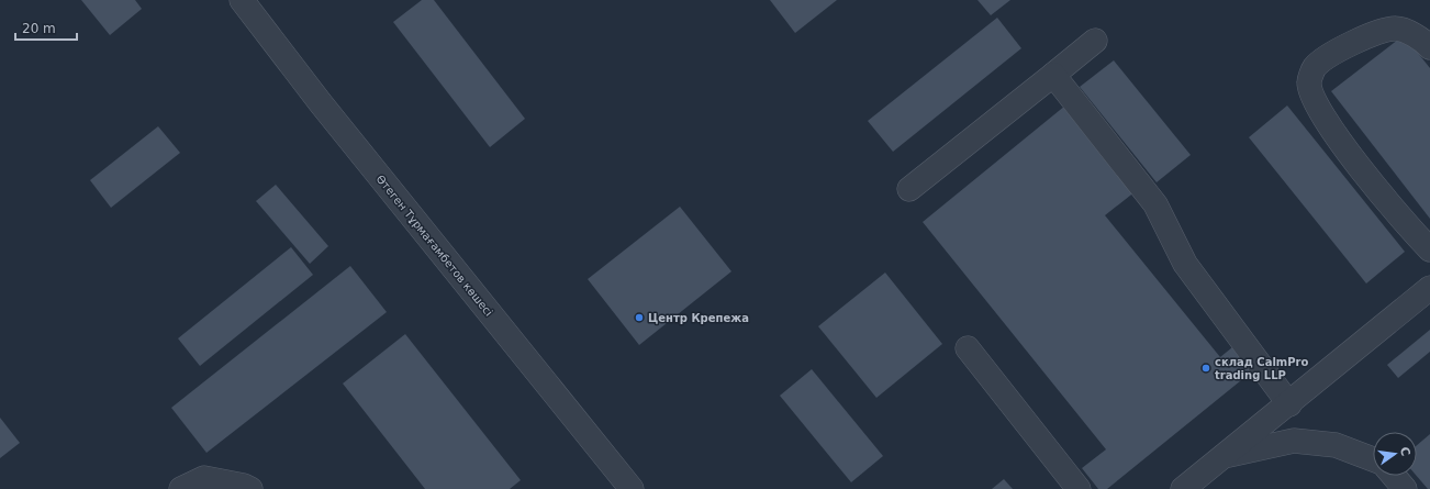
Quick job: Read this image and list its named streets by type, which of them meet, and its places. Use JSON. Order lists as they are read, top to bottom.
{
  "streets": {
    "street": ["Өтеген Тұрмағамбетов көшесі"]
  },
  "places": ["Центр Крепежа", "склад CalmPro trading LLP"],
  "scale_bar": "20 m",
  "north": "right"
}
